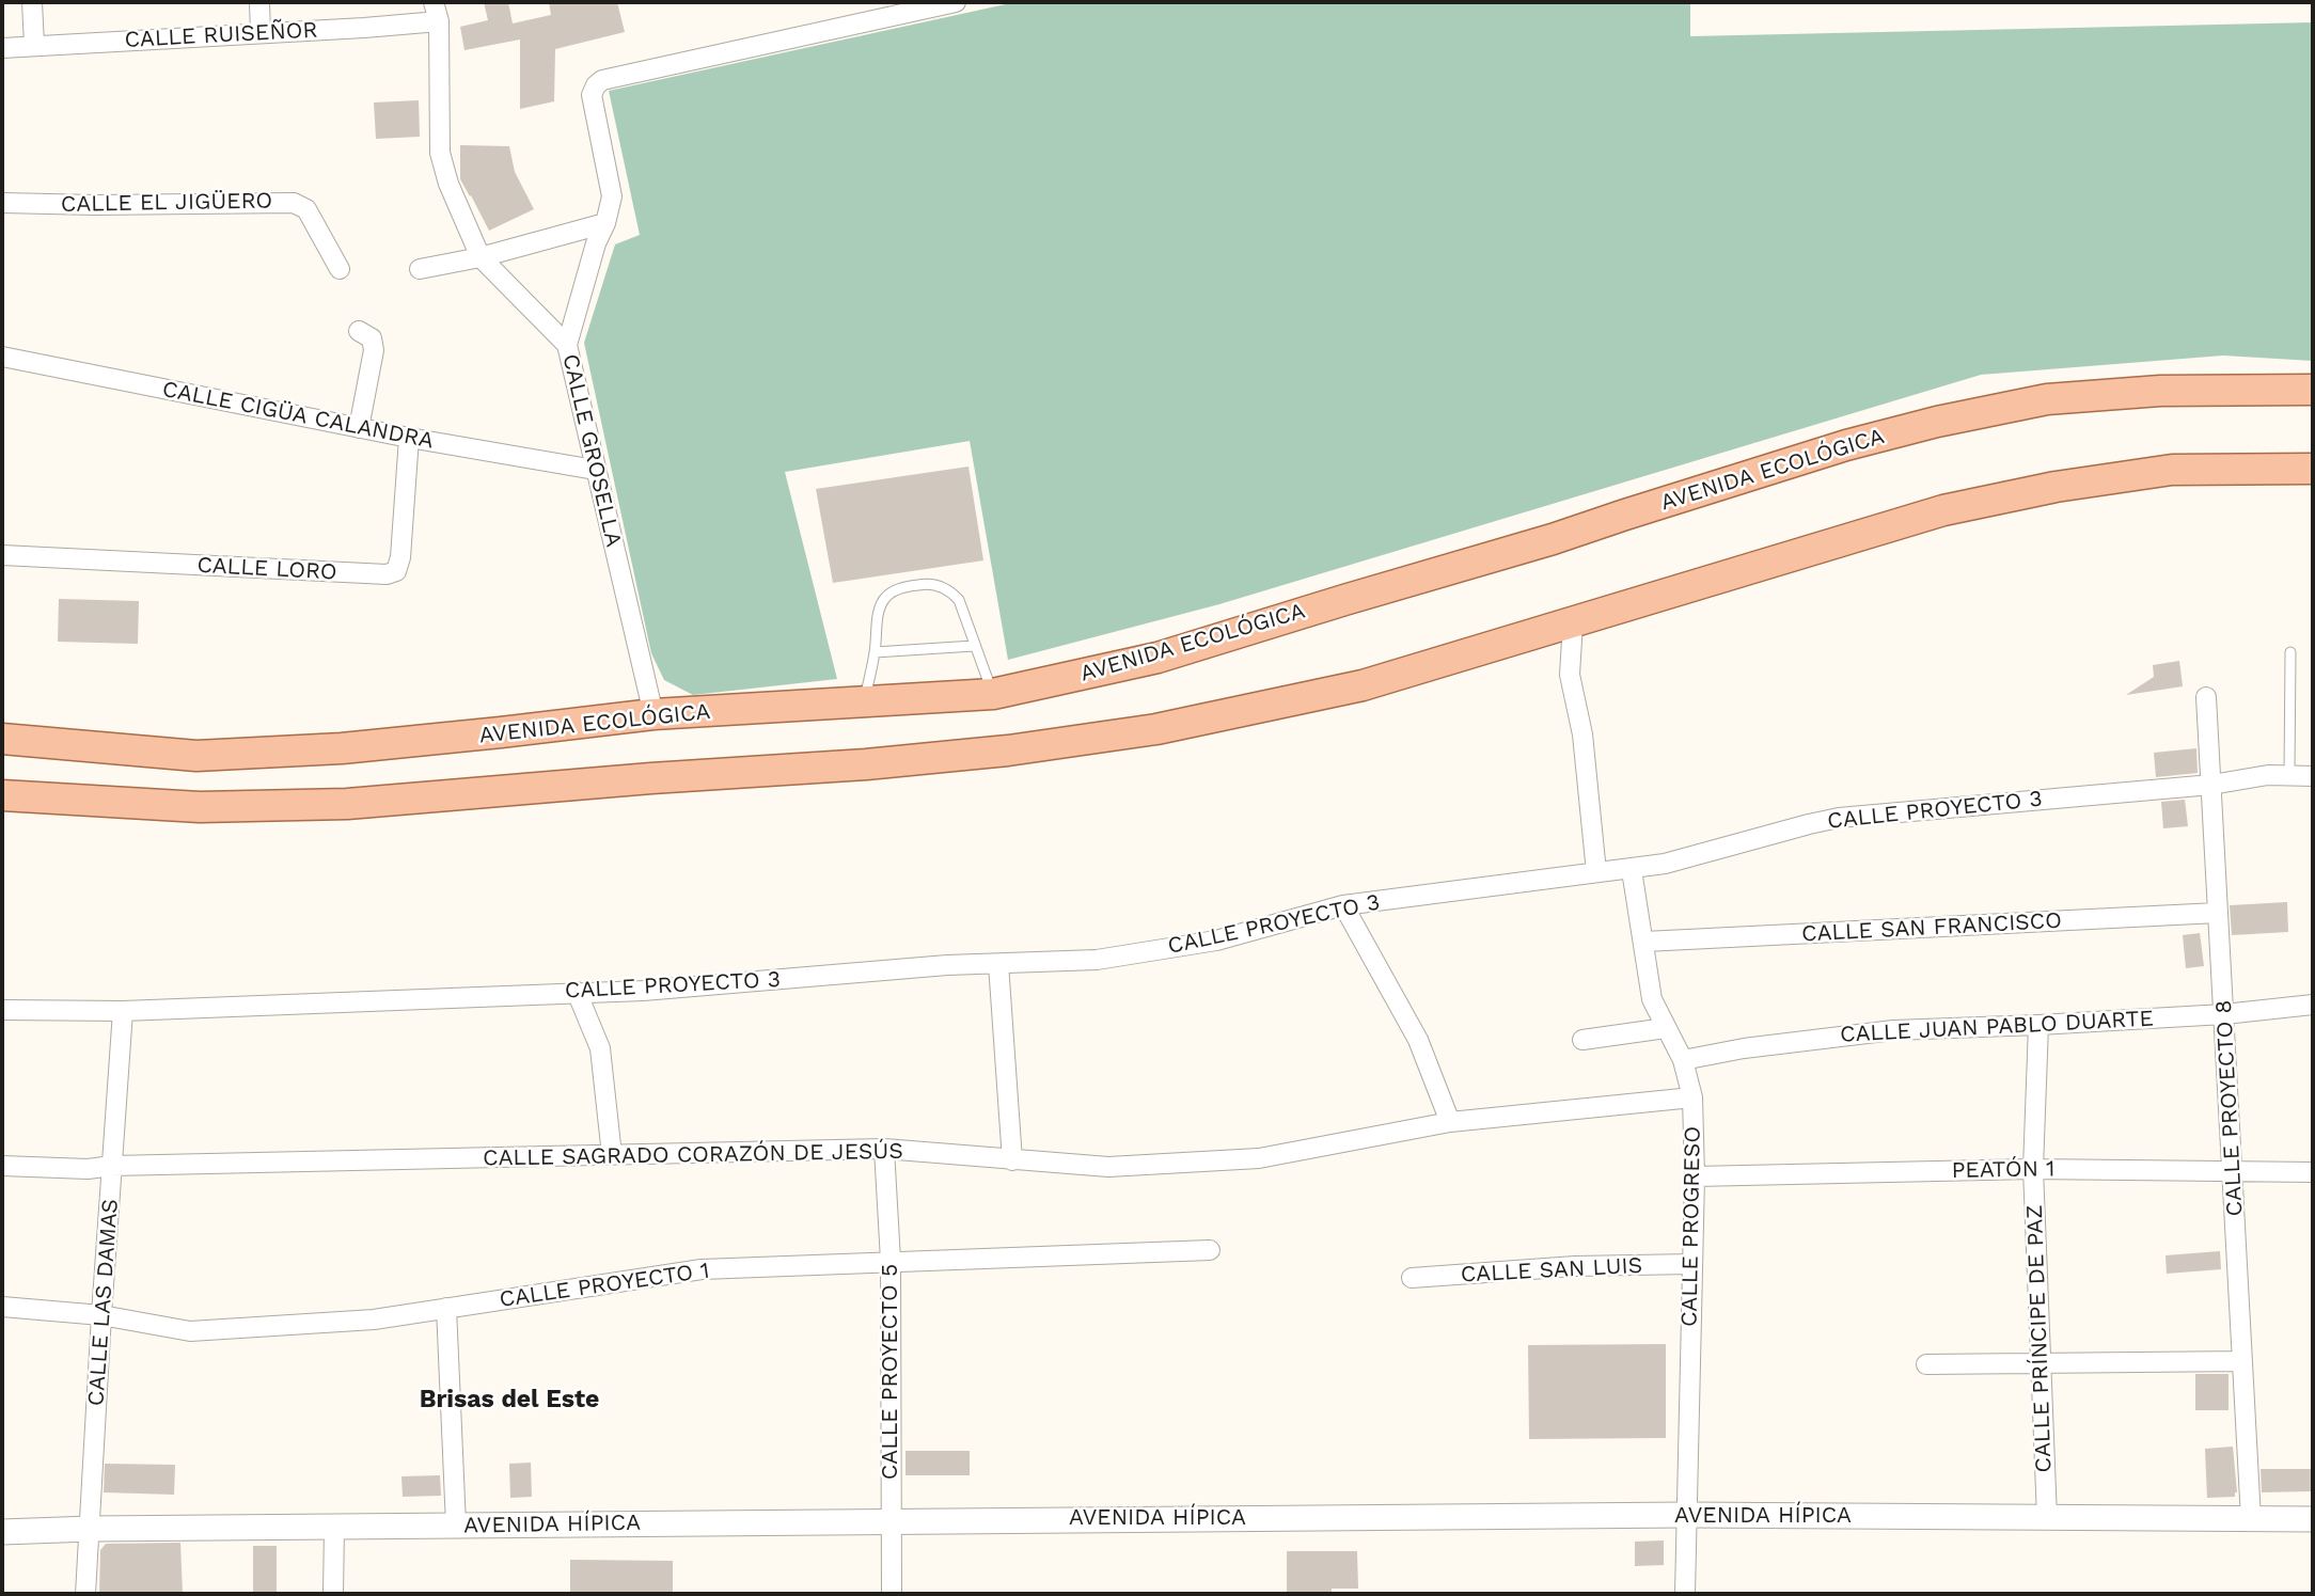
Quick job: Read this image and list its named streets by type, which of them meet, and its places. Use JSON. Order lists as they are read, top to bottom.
{
  "streets": {
    "main road": ["AVENIDA ECOLÓGICA"],
    "street": [
      "CALLE RUISEÑOR",
      "CALLE EL JIGÜERO",
      "CALLE CIGÜA CALANDRA",
      "CALLE GROSELLA",
      "CALLE LORO",
      "CALLE PROYECTO 3",
      "CALLE SAN FRANCISCO",
      "CALLE JUAN PABLO DUARTE",
      "CALLE PROYECTO 8",
      "CALLE SAGRADO CORAZÓN DE JESÚS",
      "PEATÓN 1",
      "CALLE PROGRESO",
      "CALLE SAN LUIS",
      "CALLE PROYECTO 1",
      "CALLE LAS DAMAS",
      "CALLE PRÍNCIPE DE PAZ",
      "CALLE PROYECTO 5",
      "AVENIDA HÍPICA"
    ]
  },
  "crossings": [
    ["CALLE RUISEÑOR", "CALLE GROSELLA"],
    ["CALLE CIGÜA CALANDRA", "CALLE GROSELLA"],
    ["CALLE CIGÜA CALANDRA", "CALLE LORO"],
    ["CALLE GROSELLA", "AVENIDA ECOLÓGICA"],
    ["CALLE PROYECTO 3", "CALLE PROYECTO 8"],
    ["CALLE PROYECTO 3", "CALLE PROGRESO"],
    ["CALLE PROYECTO 3", "CALLE LAS DAMAS"],
    ["CALLE SAN FRANCISCO", "CALLE PROYECTO 8"],
    ["CALLE SAN FRANCISCO", "CALLE PROGRESO"],
    ["CALLE JUAN PABLO DUARTE", "CALLE PROYECTO 8"],
    ["CALLE JUAN PABLO DUARTE", "CALLE PROGRESO"],
    ["CALLE JUAN PABLO DUARTE", "CALLE PRÍNCIPE DE PAZ"],
    ["CALLE PROYECTO 8", "PEATÓN 1"],
    ["CALLE PROYECTO 8", "AVENIDA HÍPICA"],
    ["CALLE SAGRADO CORAZÓN DE JESÚS", "CALLE PROGRESO"],
    ["CALLE SAGRADO CORAZÓN DE JESÚS", "CALLE LAS DAMAS"],
    ["CALLE SAGRADO CORAZÓN DE JESÚS", "CALLE PROYECTO 5"],
    ["PEATÓN 1", "CALLE PROGRESO"],
    ["PEATÓN 1", "CALLE PRÍNCIPE DE PAZ"],
    ["CALLE PROGRESO", "CALLE SAN LUIS"],
    ["CALLE PROGRESO", "AVENIDA HÍPICA"],
    ["CALLE PROYECTO 1", "CALLE LAS DAMAS"],
    ["CALLE PROYECTO 1", "CALLE PROYECTO 5"],
    ["CALLE LAS DAMAS", "AVENIDA HÍPICA"],
    ["CALLE PRÍNCIPE DE PAZ", "AVENIDA HÍPICA"],
    ["CALLE PROYECTO 5", "AVENIDA HÍPICA"]
  ],
  "districts": ["Brisas del Este"]
}
